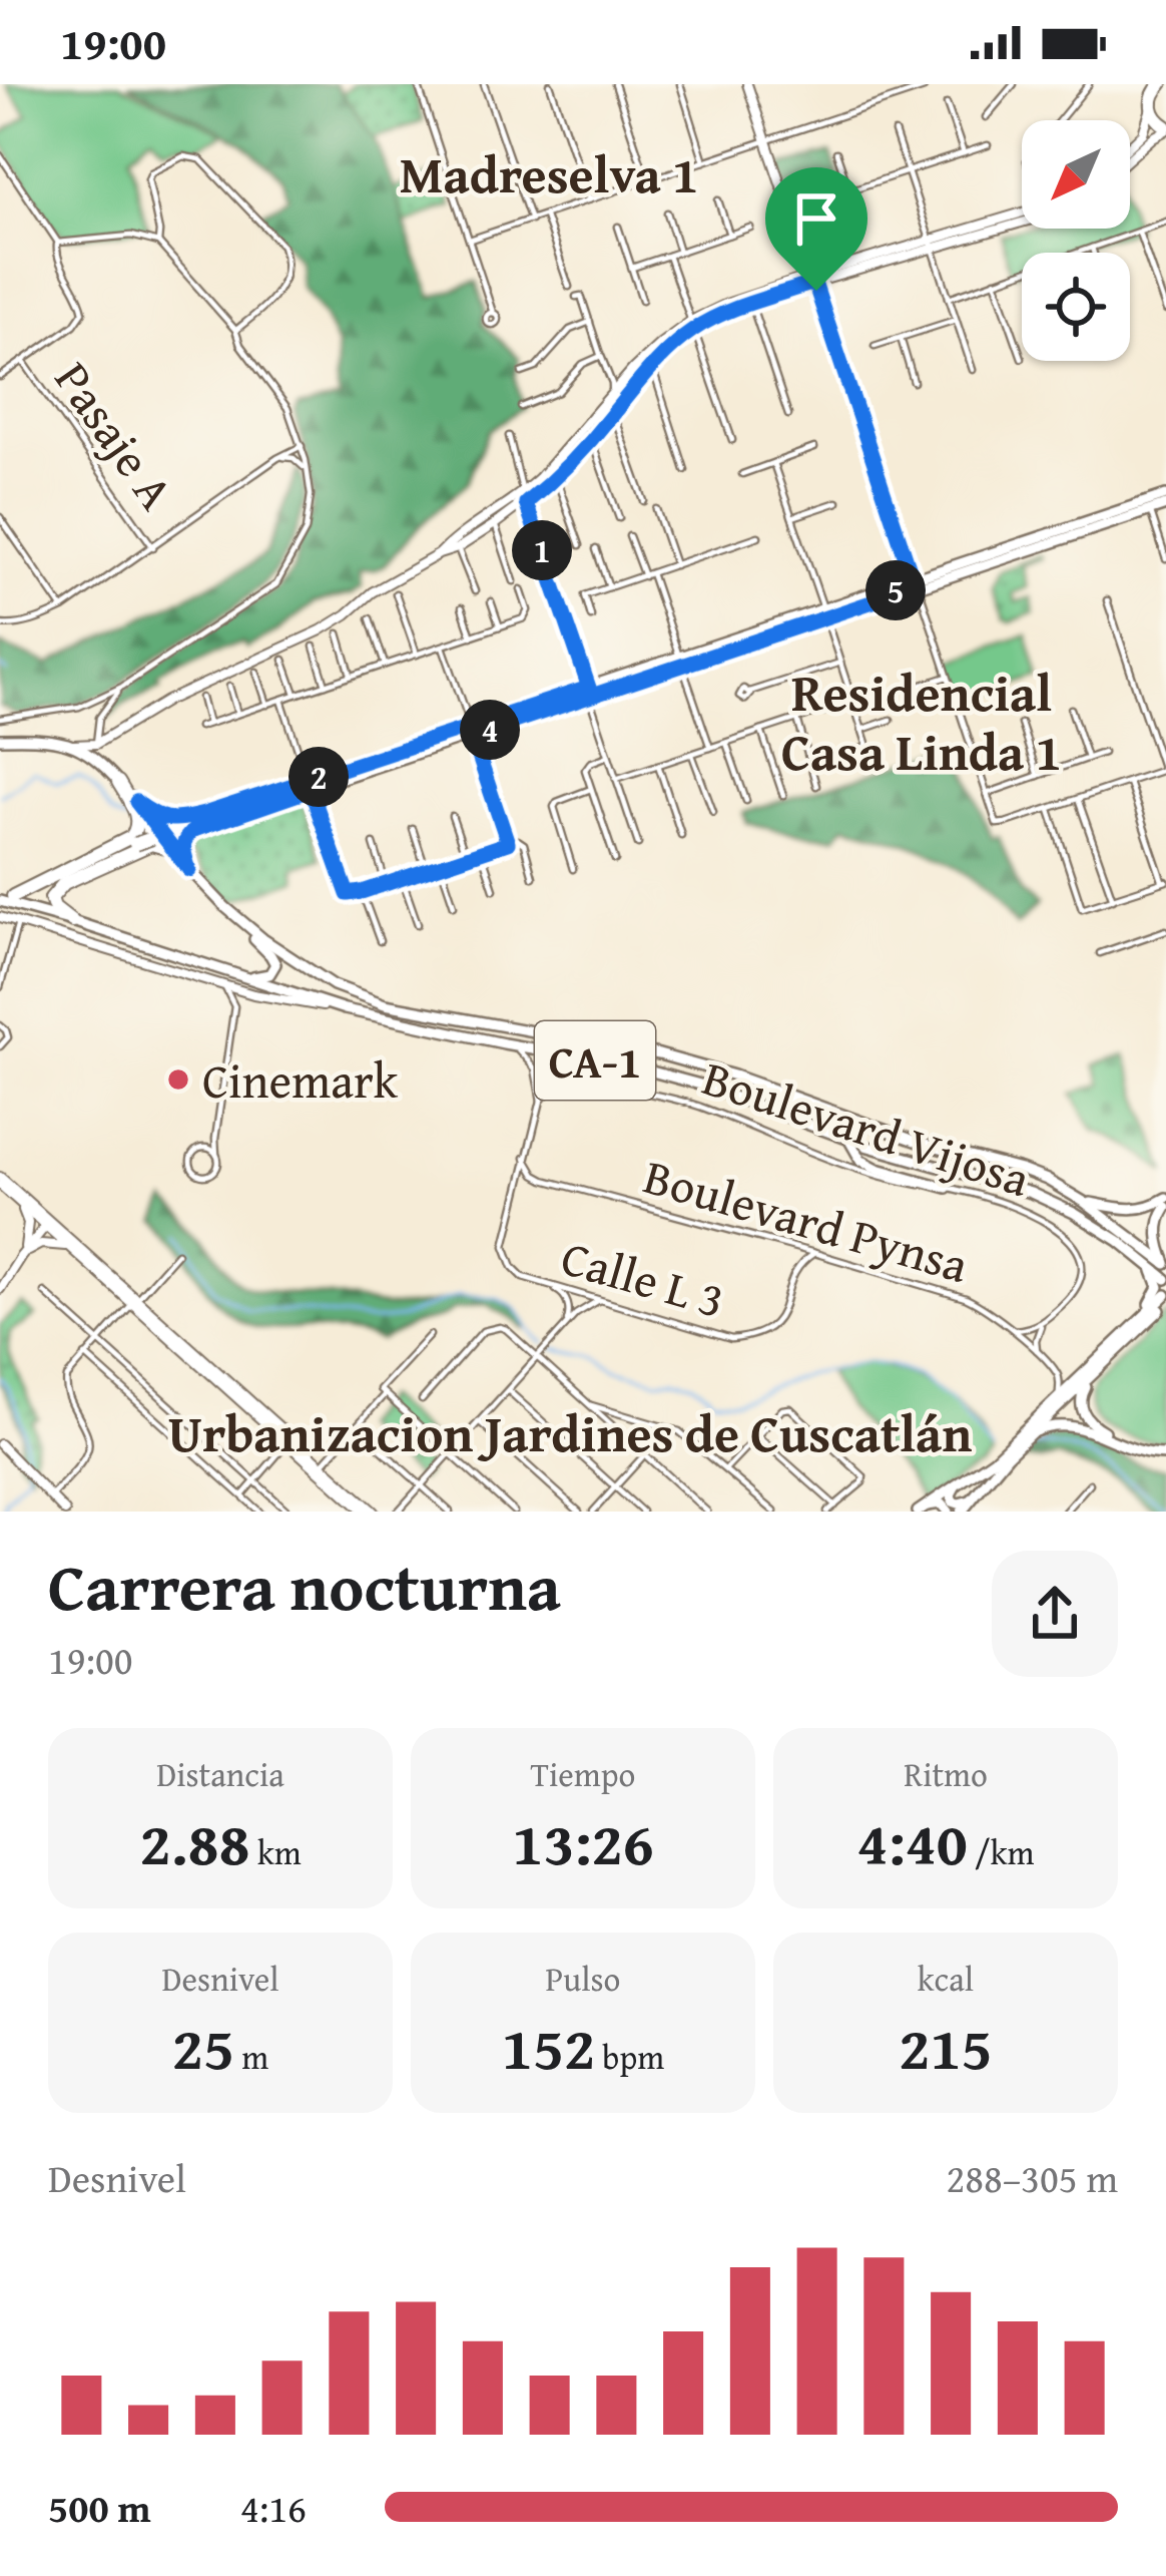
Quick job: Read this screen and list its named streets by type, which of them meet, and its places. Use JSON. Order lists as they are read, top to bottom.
{
  "streets": {
    "main road": ["CA-1"],
    "street": [
      "Pasaje A",
      "Boulevard Vijosa",
      "Boulevard Pynsa",
      "Calle L 3"
    ]
  },
  "crossings": [
    ["Boulevard Vijosa", "Calle L 3"],
    ["Boulevard Pynsa", "Calle L 3"]
  ],
  "districts": ["Madreselva 1", "Residencial Casa Linda 1", "Urbanizacion Jardines de Cuscatlán"],
  "places": ["Cinemark"],
  "north": "bottom left",
  "page": {
    "status": "19:00",
    "pins": [
      "1",
      "5",
      "4",
      "2"
    ],
    "heading": ["Carrera nocturna", "19:00"],
    "stats": [
      ["Distancia", "2.88 km"],
      ["Tiempo", "13:26"],
      ["Ritmo", "4:40 /km"],
      ["Desnivel", "25 m"],
      ["Pulso", "152 bpm"],
      ["kcal", "215"]
    ],
    "chart": ["Desnivel", "288–305 m"],
    "list": [
      {
        "name": "500 m",
        "note": "4:16"
      }
    ]
  }
}
